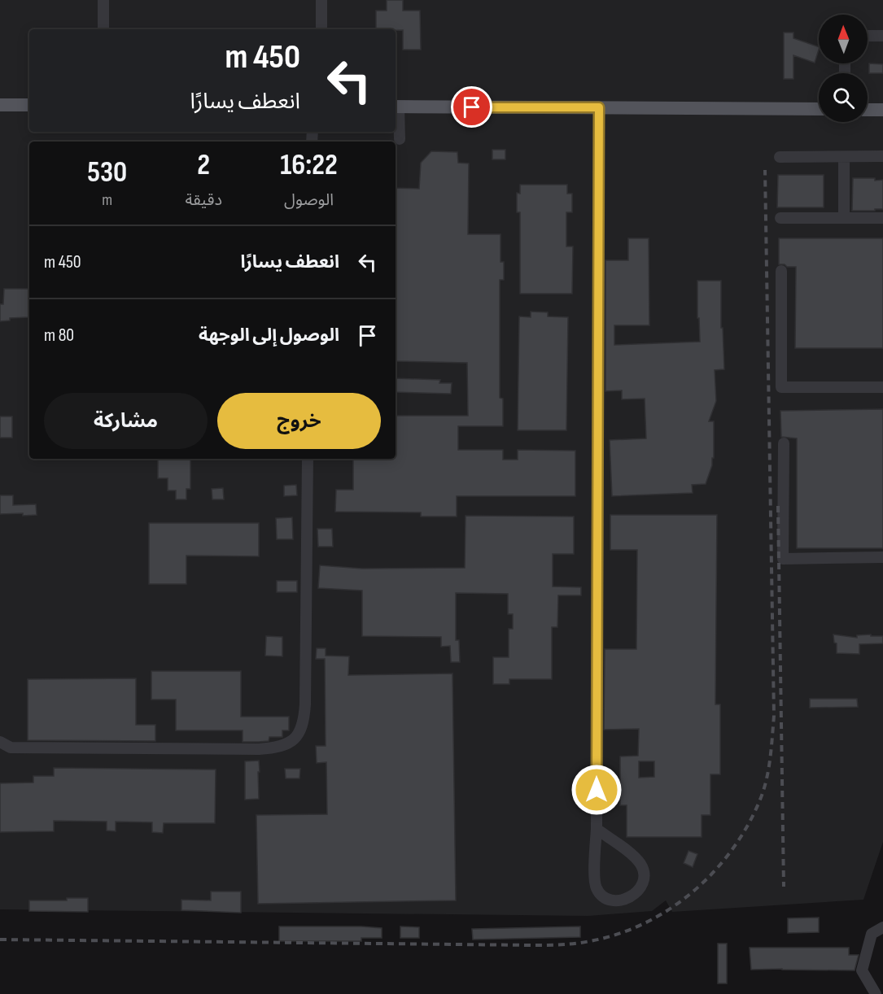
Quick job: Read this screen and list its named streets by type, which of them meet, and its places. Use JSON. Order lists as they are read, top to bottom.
{
  "north": "top",
  "page": {
    "turn": ["450 m", "انعطف يسارًا"],
    "eta": [
      "16:22",
      "الوصول",
      "2",
      "دقيقة",
      "530",
      "m"
    ],
    "list": [
      {
        "name": "انعطف يسارًا",
        "value": "450 m"
      },
      {
        "name": "الوصول إلى الوجهة",
        "value": "80 m"
      }
    ],
    "buttons": ["خروج", "مشاركة"]
  }
}
